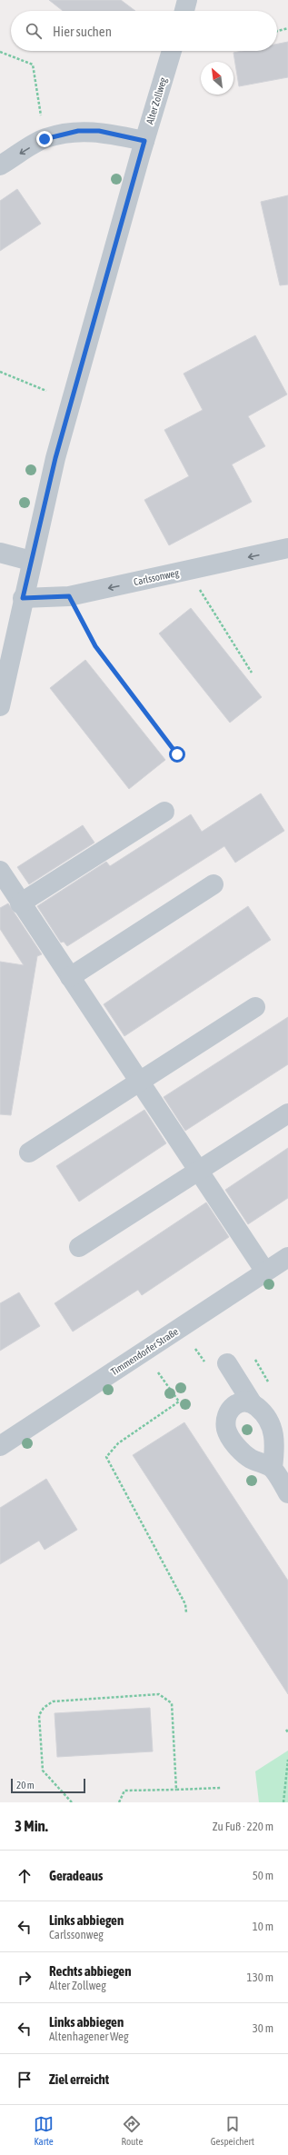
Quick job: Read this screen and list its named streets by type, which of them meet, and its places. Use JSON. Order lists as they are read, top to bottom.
{
  "streets": {
    "street": ["Alter Zollweg", "Carlssonweg", "Timmendorfer Straße"]
  },
  "crossings": [
    ["Alter Zollweg", "Carlssonweg"]
  ],
  "one_way": ["Carlssonweg"],
  "scale_bar": "20 m",
  "north": "top left",
  "page": {
    "search": "Hier suchen",
    "scale": "20 m",
    "heading": ["3 Min.", "Zu Fuß · 220 m"],
    "list": [
      ["Geradeaus", "50 m"],
      ["Links abbiegen", "Carlssonweg", "10 m"],
      ["Rechts abbiegen", "Alter Zollweg", "130 m"],
      ["Links abbiegen", "Altenhagener Weg", "30 m"],
      "Ziel erreicht"
    ],
    "nav": ["Karte", "Route", "Gespeichert"]
  }
}
